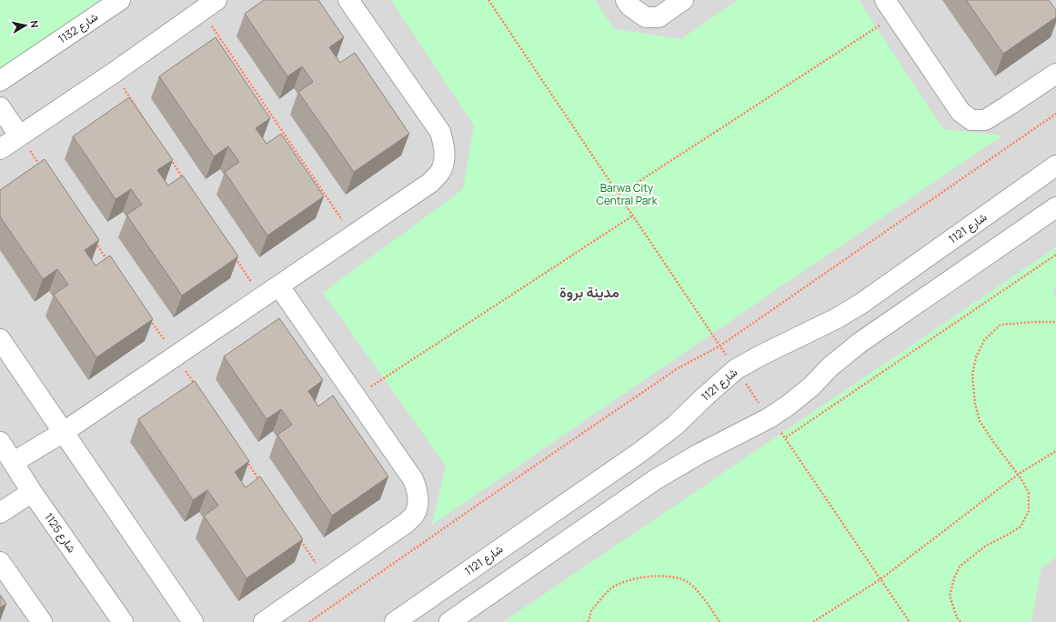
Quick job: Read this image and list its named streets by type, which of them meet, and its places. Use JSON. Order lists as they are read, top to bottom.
{
  "streets": {
    "street": ["شارع 1132", "شارع 1121", "شارع 1125"]
  },
  "districts": ["مدينة بروة"],
  "parks": ["Barwa City Central Park"],
  "north": "right"
}
